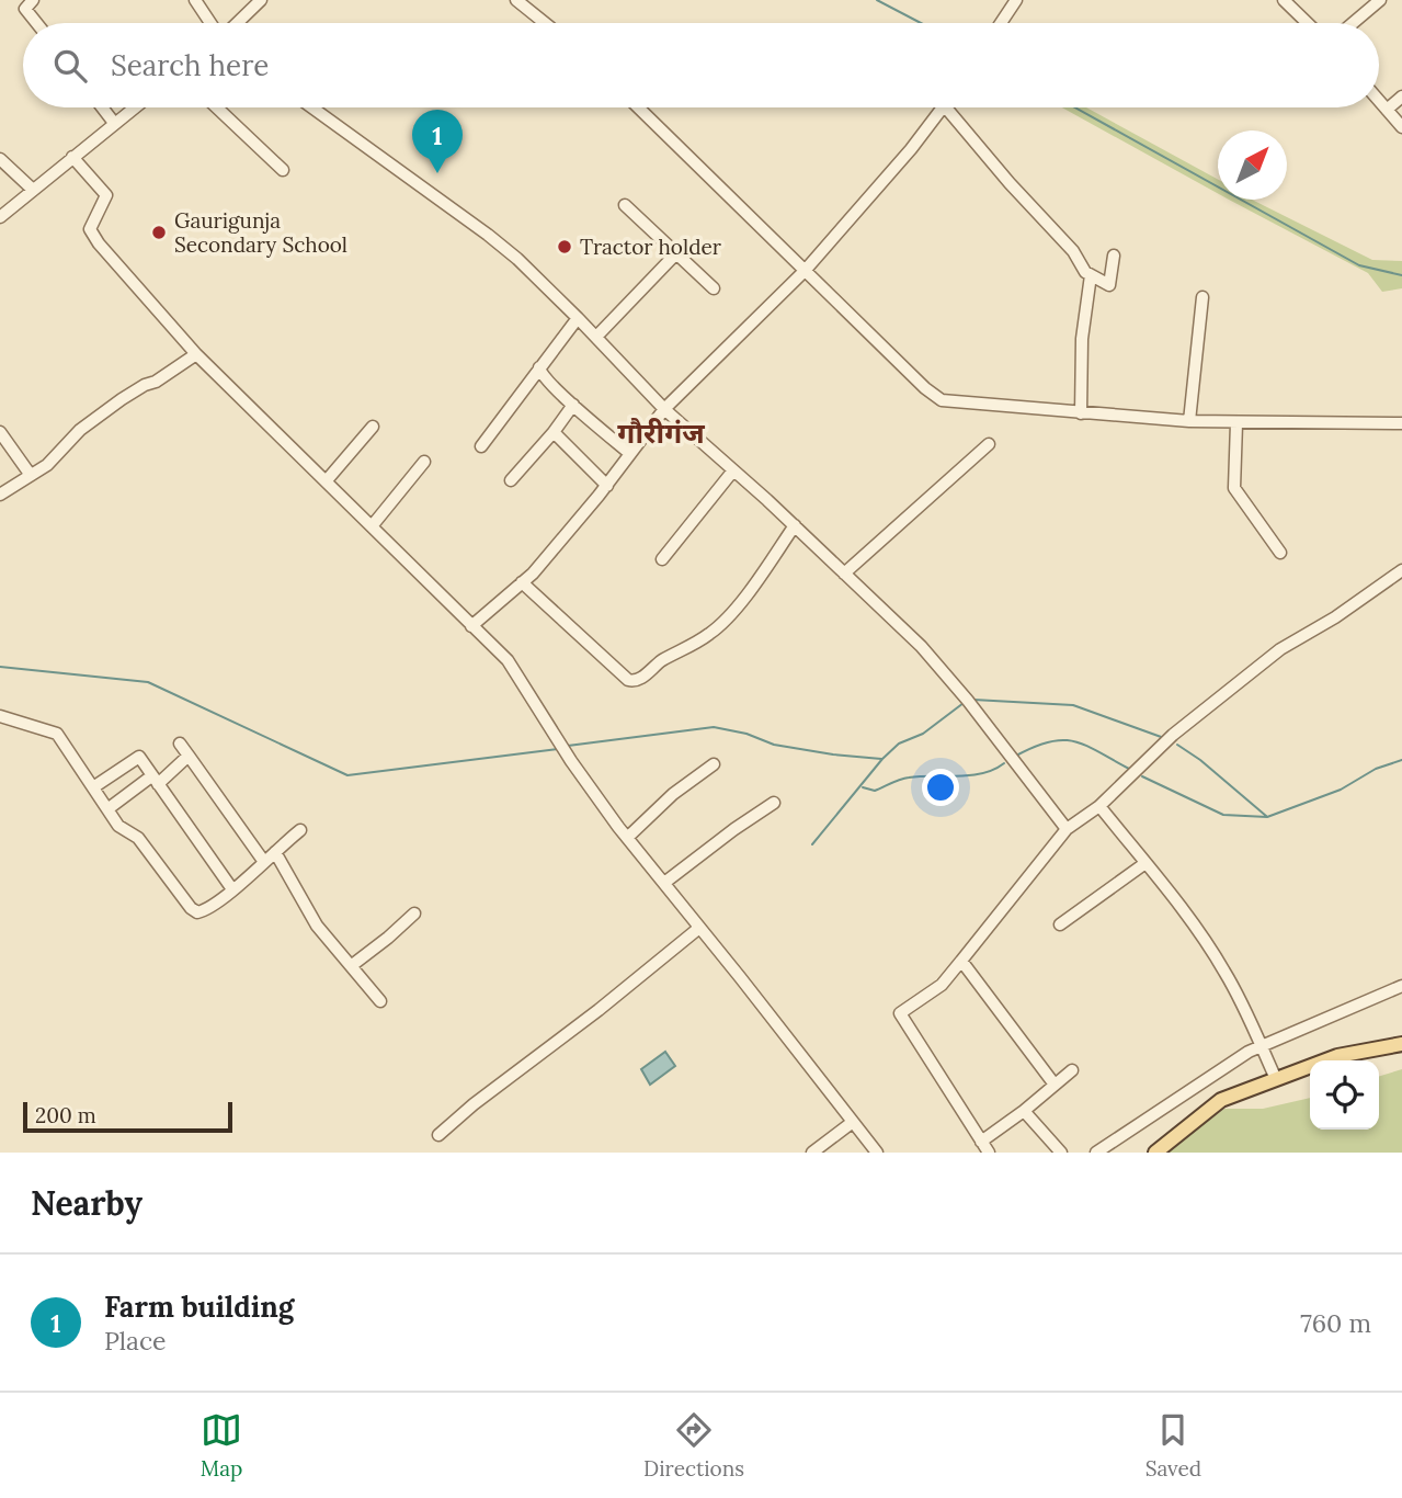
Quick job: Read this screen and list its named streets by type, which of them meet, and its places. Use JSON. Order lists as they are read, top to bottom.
{
  "districts": ["गौरीगंज"],
  "places": ["Gaurigunja Secondary School", "Tractor holder"],
  "scale_bar": "200 m",
  "north": "top right",
  "page": {
    "search": "Search here",
    "pins": "1",
    "scale": "200 m",
    "heading": "Nearby",
    "list": [
      {
        "mark": "1",
        "name": "Farm building",
        "note": "Place",
        "value": "760 m"
      }
    ],
    "nav": ["Map", "Directions", "Saved"]
  }
}
